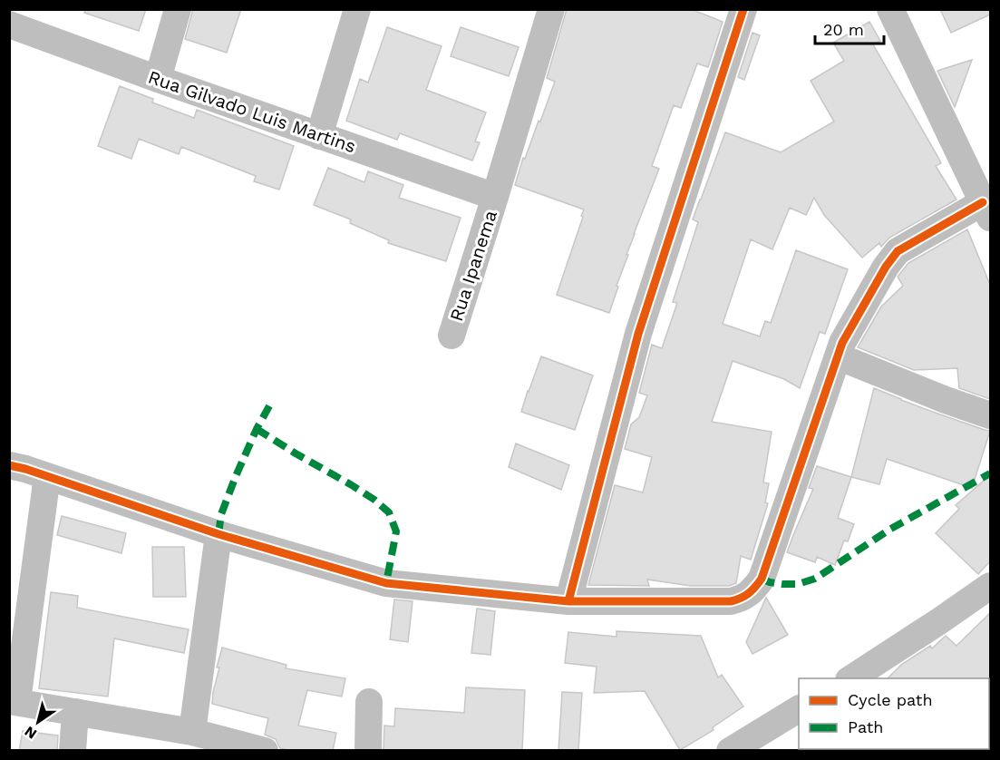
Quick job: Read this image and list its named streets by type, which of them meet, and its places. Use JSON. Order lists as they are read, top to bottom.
{
  "streets": {
    "street": ["Rua Gilvado Luis Martins", "Rua Ipanema"]
  },
  "crossings": [
    ["Rua Gilvado Luis Martins", "Rua Ipanema"]
  ],
  "legend": ["Cycle path", "Path"],
  "scale_bar": "20 m",
  "north": "bottom left"
}
